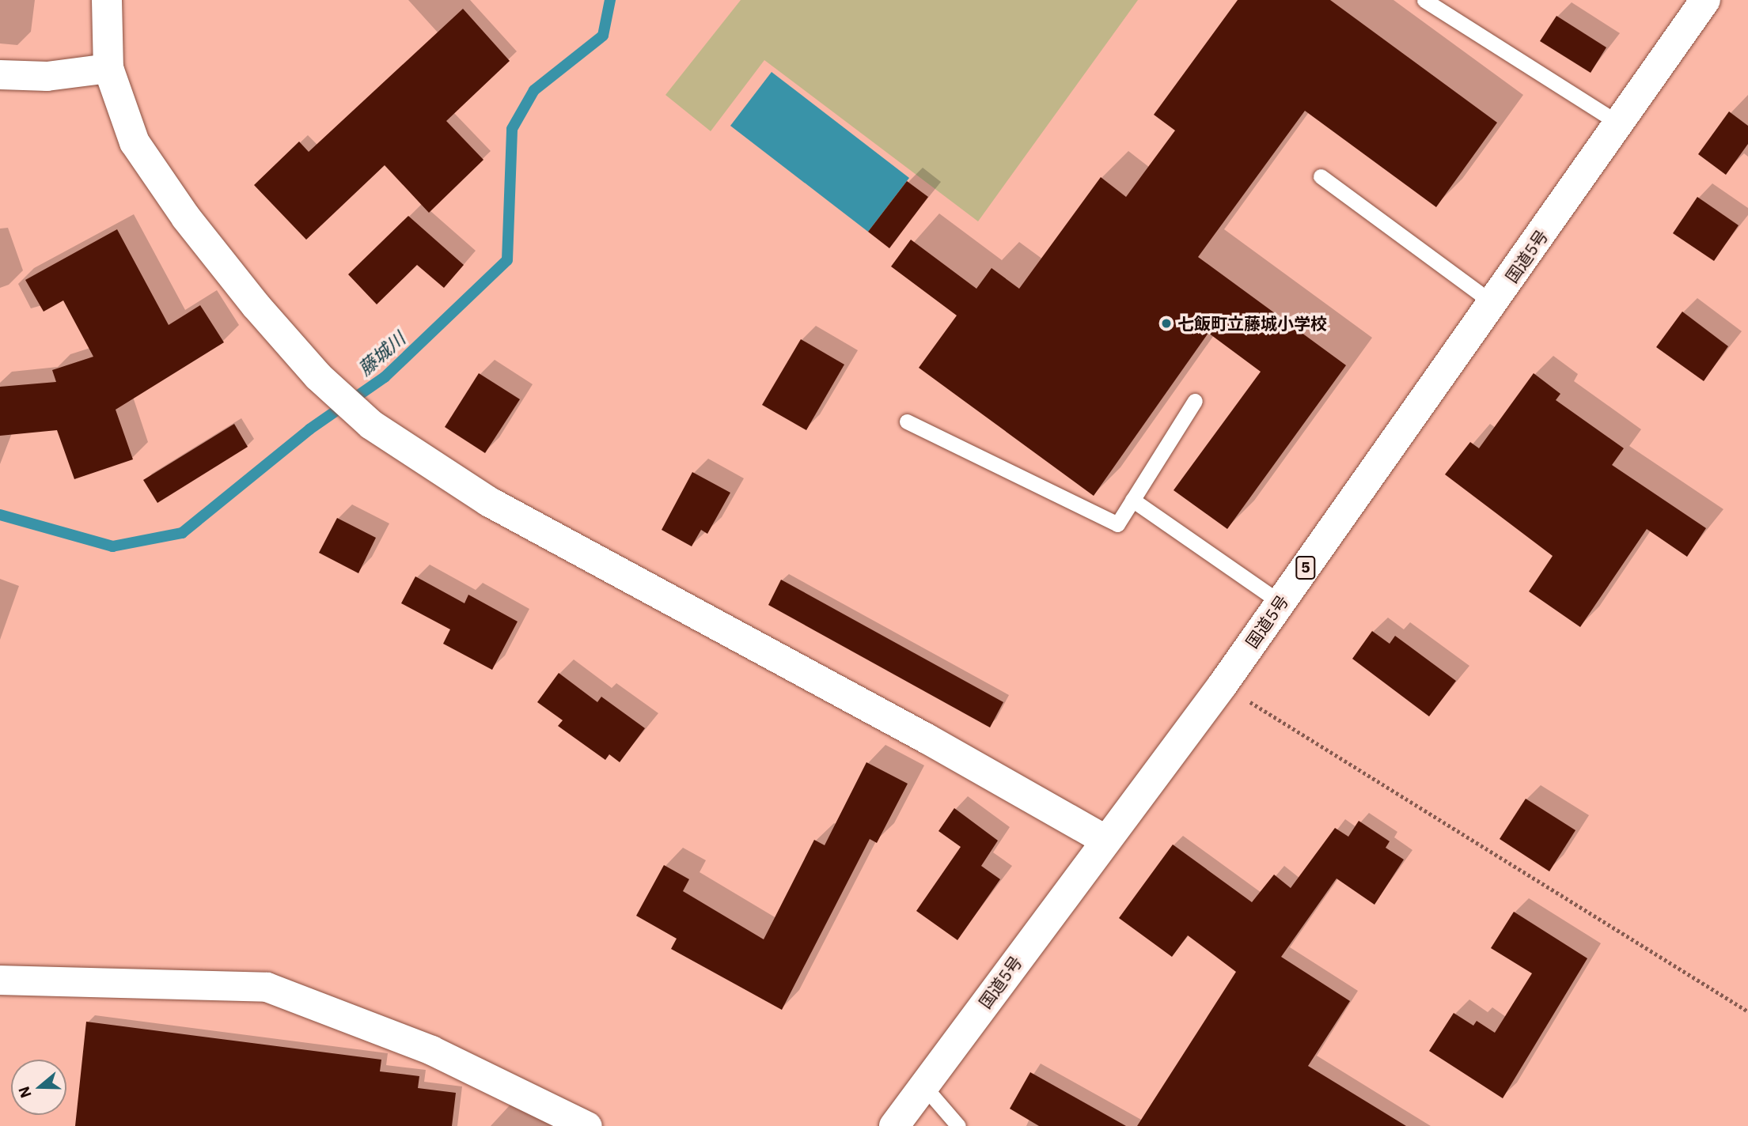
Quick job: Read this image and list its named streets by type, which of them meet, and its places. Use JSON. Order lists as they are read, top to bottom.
{
  "streets": {
    "main road": ["国道5号", "5"]
  },
  "water": ["藤城川"],
  "places": ["七飯町立藤城小学校"],
  "north": "left"
}
